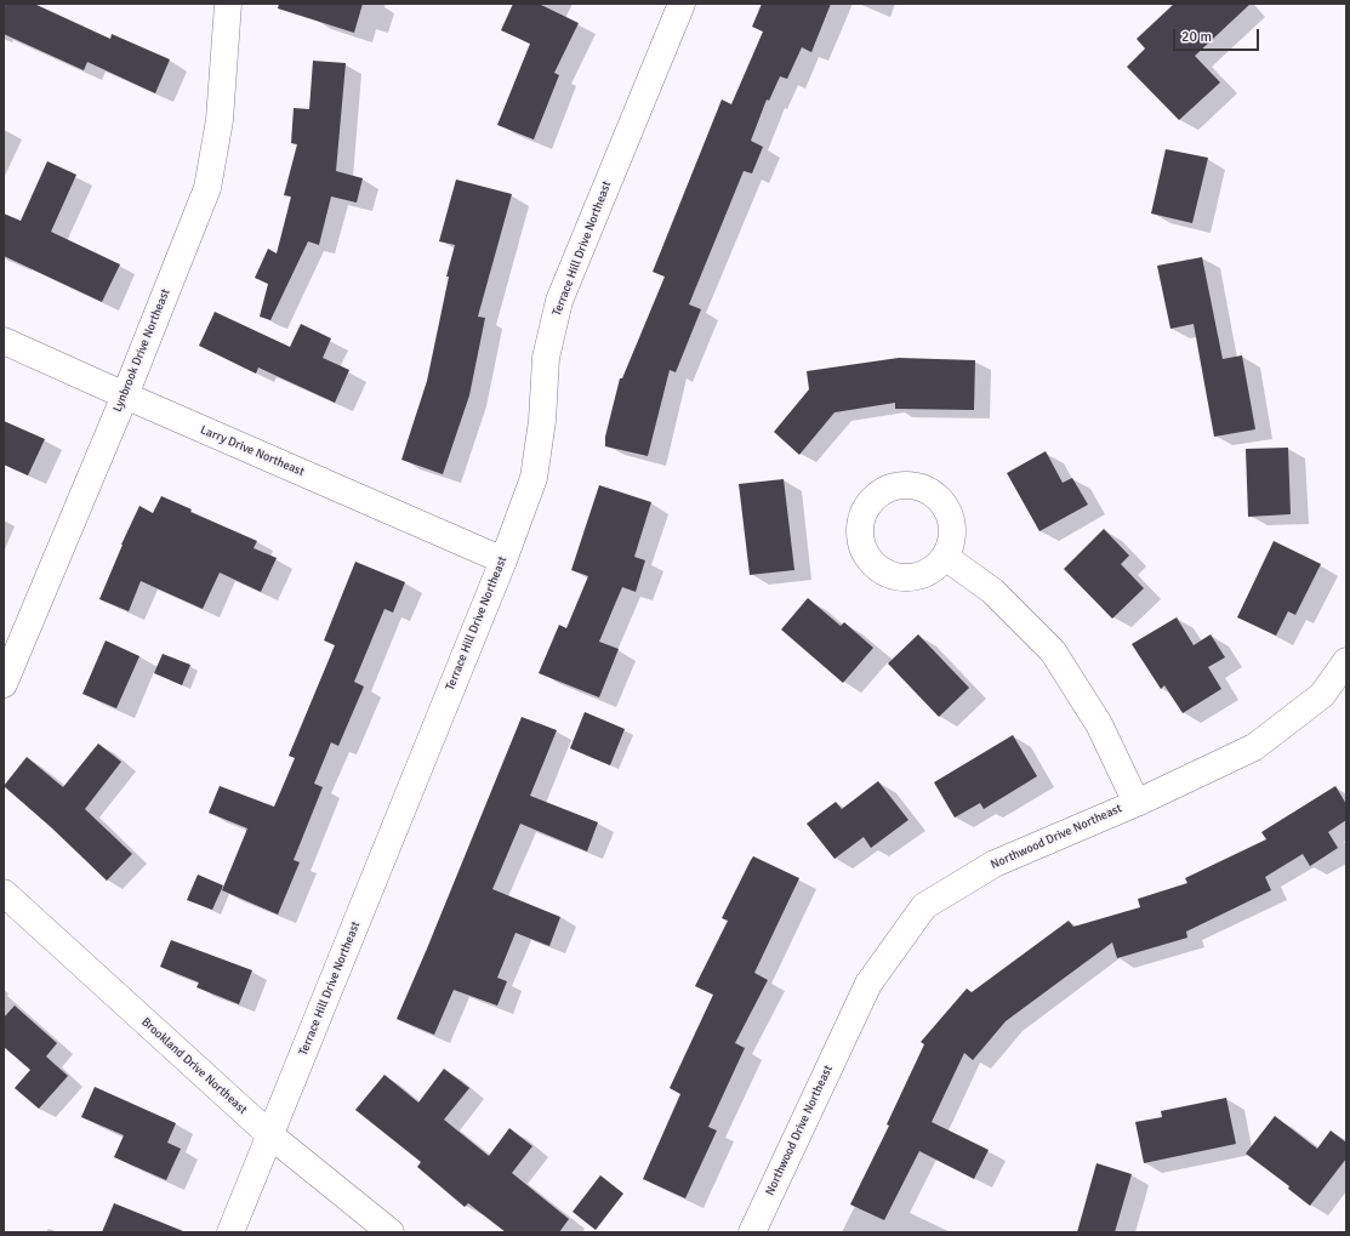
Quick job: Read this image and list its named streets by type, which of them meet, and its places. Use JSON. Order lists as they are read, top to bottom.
{
  "streets": {
    "street": [
      "Terrace Hill Drive Northeast",
      "Lynbrook Drive Northeast",
      "Larry Drive Northeast",
      "Northwood Drive Northeast",
      "Brookland Drive Northeast"
    ]
  },
  "crossings": [
    ["Terrace Hill Drive Northeast", "Larry Drive Northeast"],
    ["Terrace Hill Drive Northeast", "Brookland Drive Northeast"],
    ["Lynbrook Drive Northeast", "Larry Drive Northeast"]
  ],
  "scale_bar": "20 m"
}
